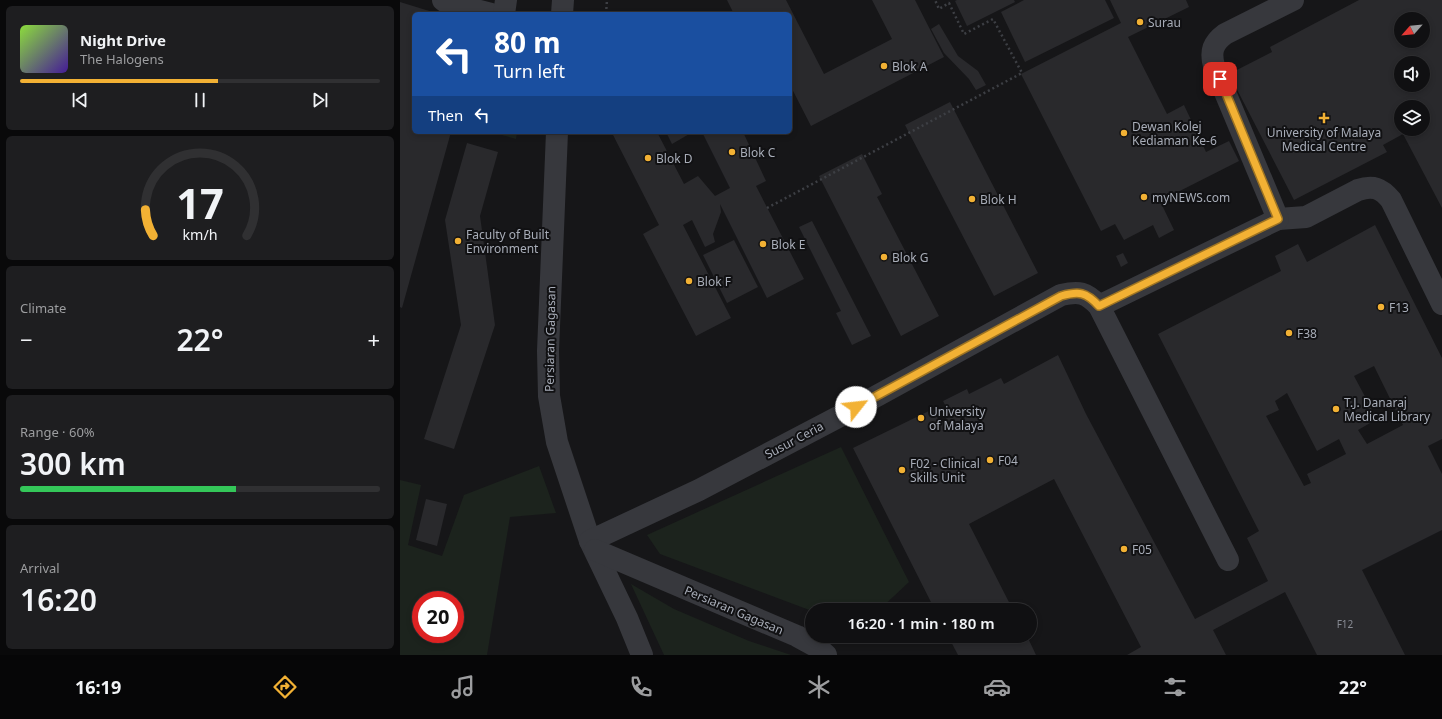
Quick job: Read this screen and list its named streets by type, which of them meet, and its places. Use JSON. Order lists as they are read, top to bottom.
{
  "streets": {
    "street": ["Persiaran Gagasan", "Susur Ceria"]
  },
  "crossings": [
    ["Persiaran Gagasan", "Susur Ceria"]
  ],
  "places": {
    "other": [
      "Surau",
      "Blok A",
      "Dewan Kolej Kediaman Ke-6",
      "Blok C",
      "Blok D",
      "myNEWS.com",
      "Blok H",
      "Faculty of Built Environment",
      "Blok E",
      "Blok G",
      "Blok F",
      "F13",
      "F38",
      "T.J. Danaraj Medical Library",
      "University of Malaya",
      "F04",
      "F02 - Clinical Skills Unit",
      "F05"
    ],
    "health": ["University of Malaya Medical Centre"]
  },
  "house_numbers": ["F12"],
  "north": "bottom left",
  "page": {
    "turn": ["80 m", "Turn left"],
    "song": ["Night Drive", "The Halogens"],
    "then": "Then",
    "tile": [
      "Climate",
      ["Range · 60%", "300 km"],
      ["Arrival", "16:20"]
    ],
    "heat": ["−", "22°", "+"],
    "limit": "20",
    "trip": "16:20 · 1 min · 180 m",
    "tabs": ["16:19", "22°"],
    "gauge": ["17", "km/h"]
  }
}
